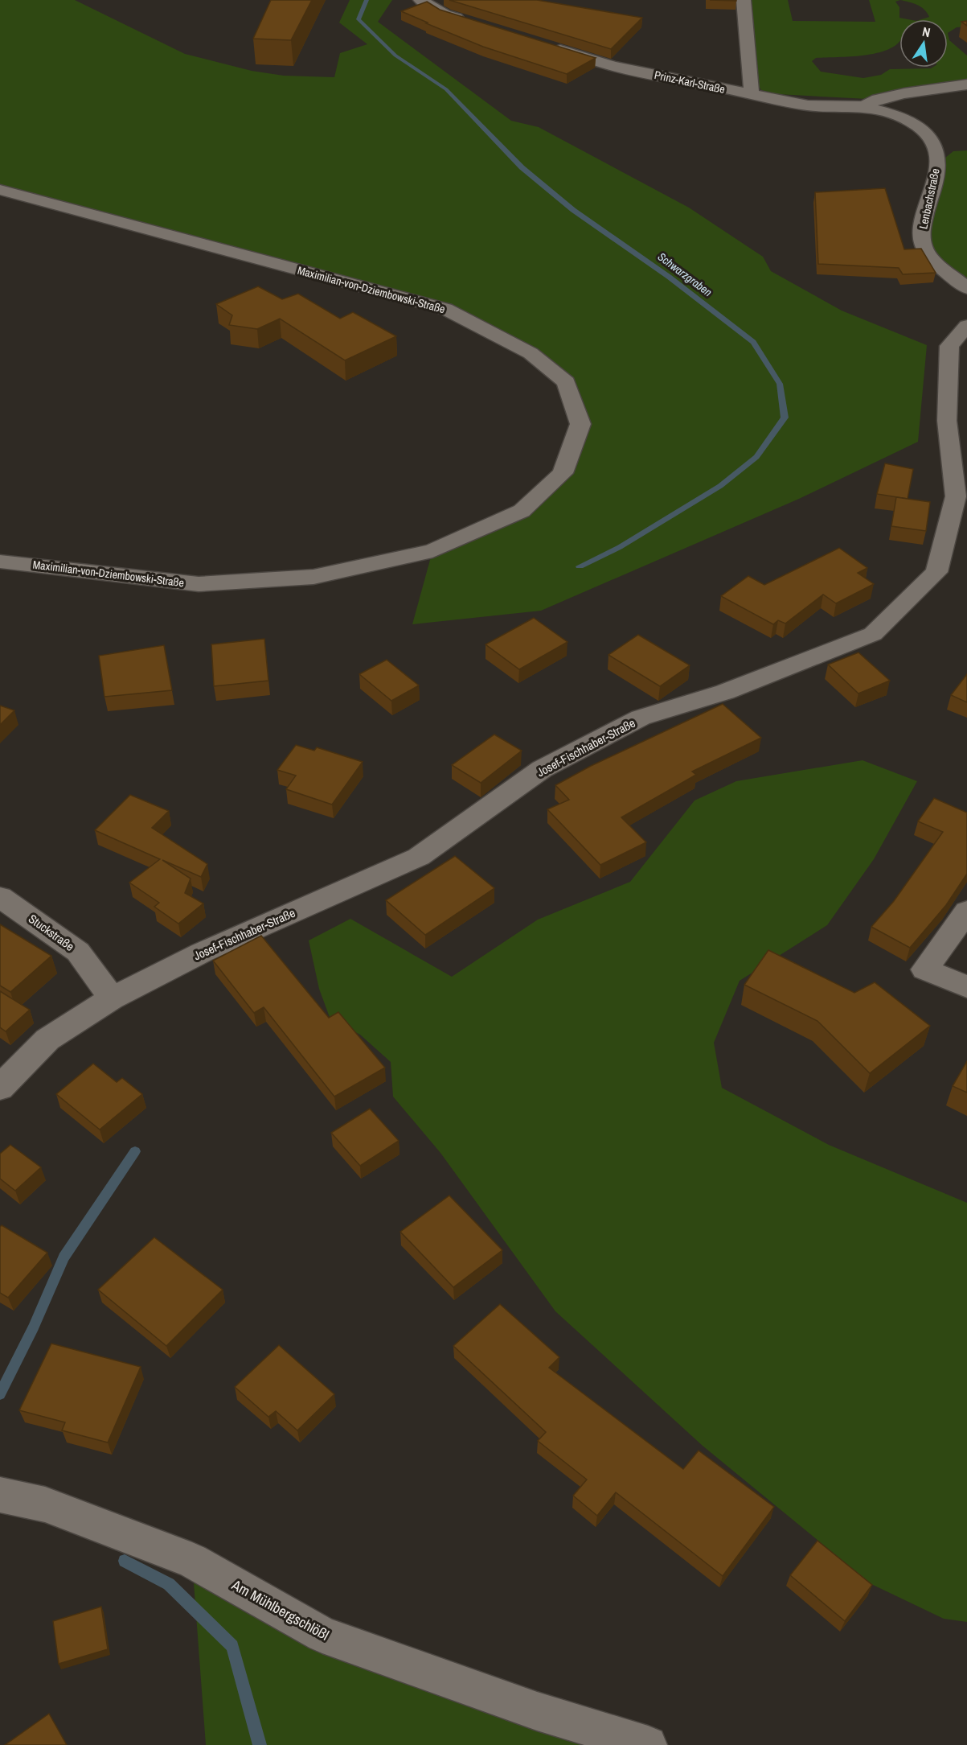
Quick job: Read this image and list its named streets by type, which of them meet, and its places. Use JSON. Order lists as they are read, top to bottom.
{
  "streets": {
    "street": [
      "Prinz-Karl-Straße",
      "Lenbachstraße",
      "Maximilian-von-Dziembowski-Straße",
      "Josef-Fischhaber-Straße",
      "Stuckstraße",
      "Am Mühlbergschlößl"
    ]
  },
  "crossings": [
    ["Prinz-Karl-Straße", "Lenbachstraße"],
    ["Josef-Fischhaber-Straße", "Stuckstraße"]
  ],
  "water": ["Schwarzgraben"],
  "north": "top"
}
